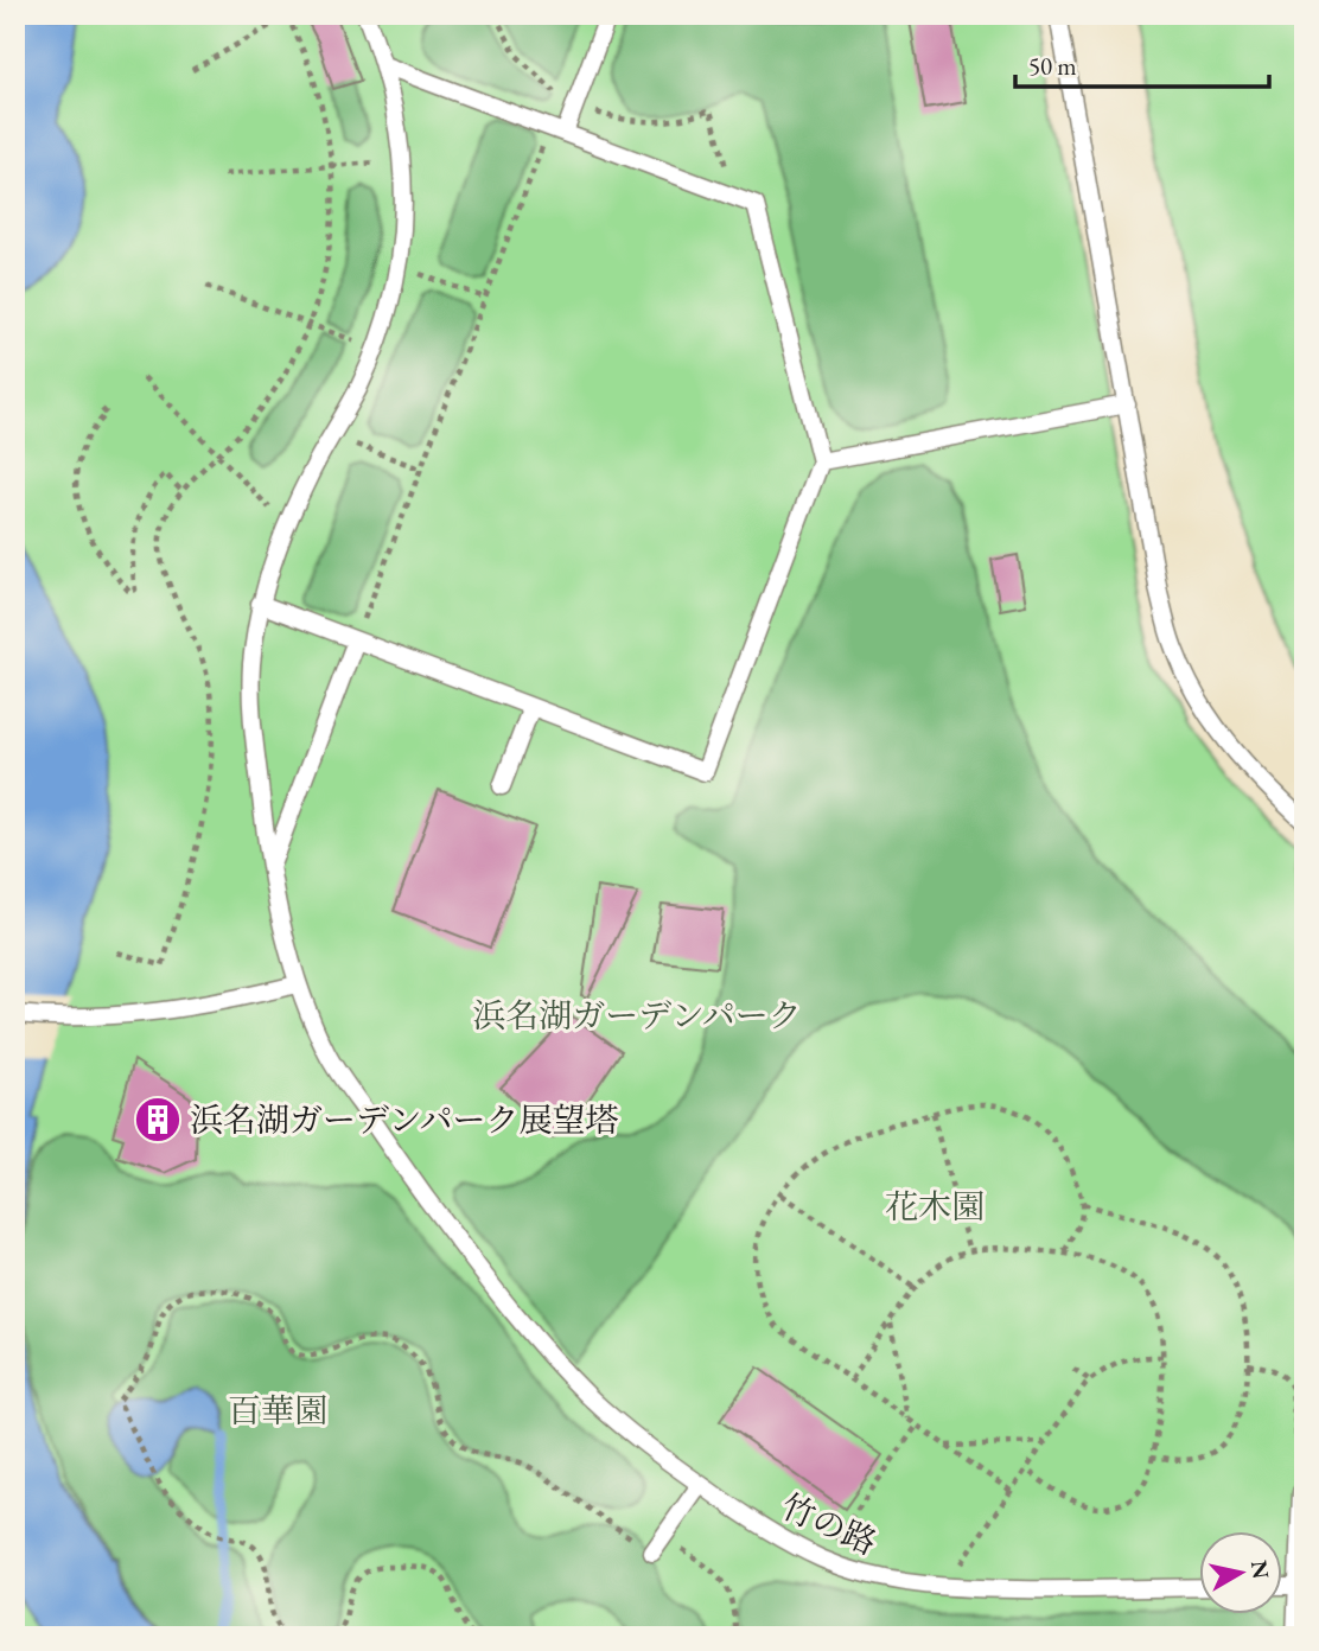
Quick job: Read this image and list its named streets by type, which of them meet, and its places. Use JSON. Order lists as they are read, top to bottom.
{
  "streets": {
    "lane": ["竹の路"]
  },
  "parks": ["浜名湖ガーデンパーク", "花木園", "百華園"],
  "places": {
    "building": ["浜名湖ガーデンパーク展望塔"]
  },
  "scale_bar": "50 m",
  "north": "right"
}
